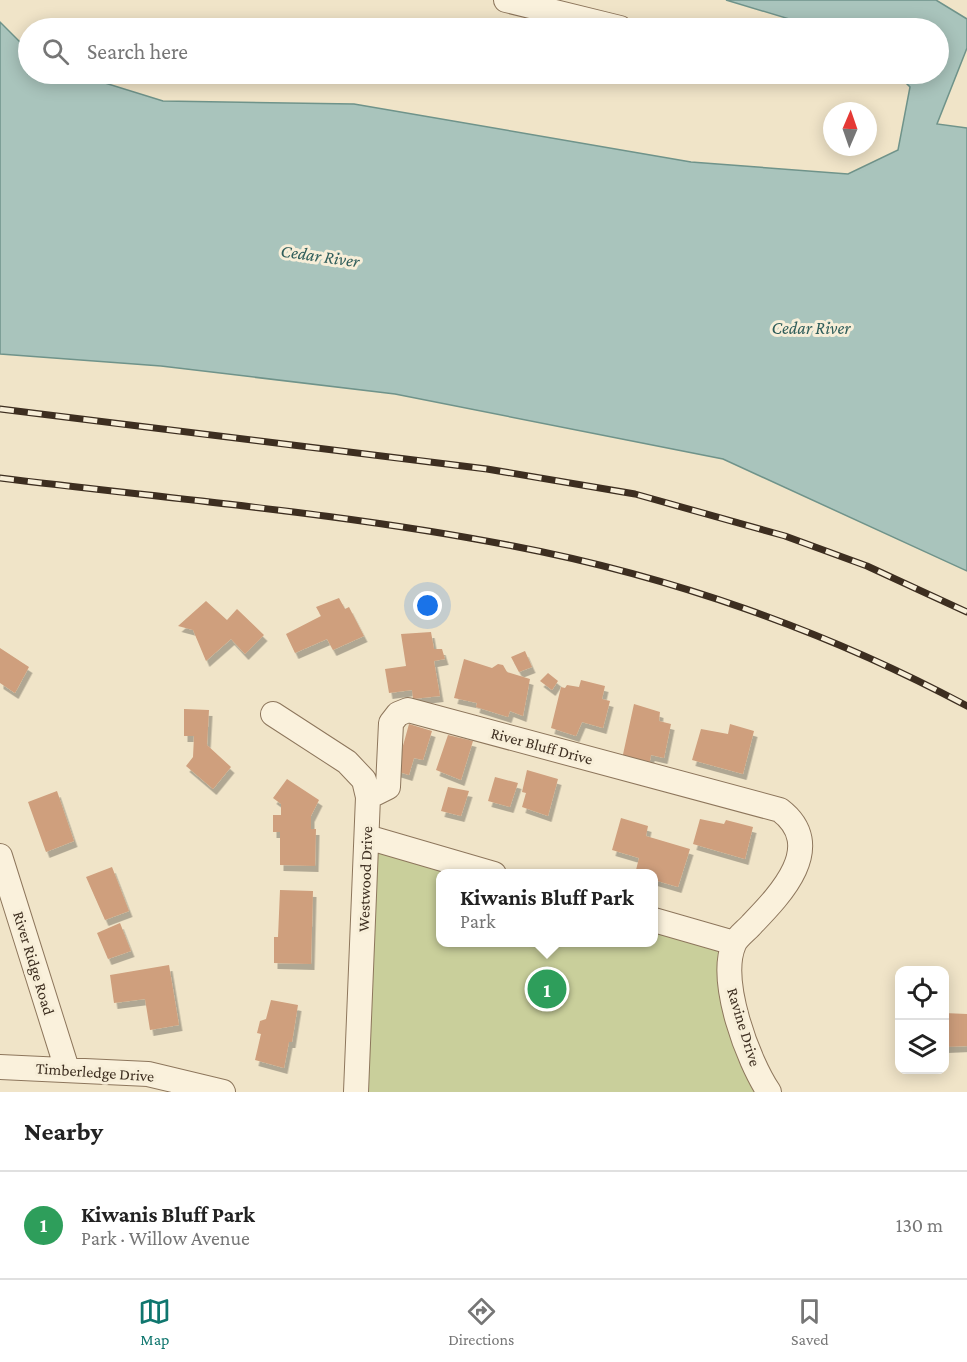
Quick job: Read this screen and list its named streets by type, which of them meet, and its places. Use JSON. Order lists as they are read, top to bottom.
{
  "streets": {
    "street": [
      "River Bluff Drive",
      "Westwood Drive",
      "River Ridge Road",
      "Ravine Drive",
      "Timberledge Drive"
    ]
  },
  "crossings": [
    ["River Bluff Drive", "Westwood Drive"],
    ["River Bluff Drive", "Ravine Drive"],
    ["River Ridge Road", "Timberledge Drive"]
  ],
  "water": ["Cedar River"],
  "north": "top",
  "page": {
    "search": "Search here",
    "popup": ["Kiwanis Bluff Park", "Park"],
    "pins": "1",
    "heading": "Nearby",
    "list": [
      {
        "mark": "1",
        "name": "Kiwanis Bluff Park",
        "note": "Park · Willow Avenue",
        "value": "130 m"
      }
    ],
    "nav": ["Map", "Directions", "Saved"]
  }
}
